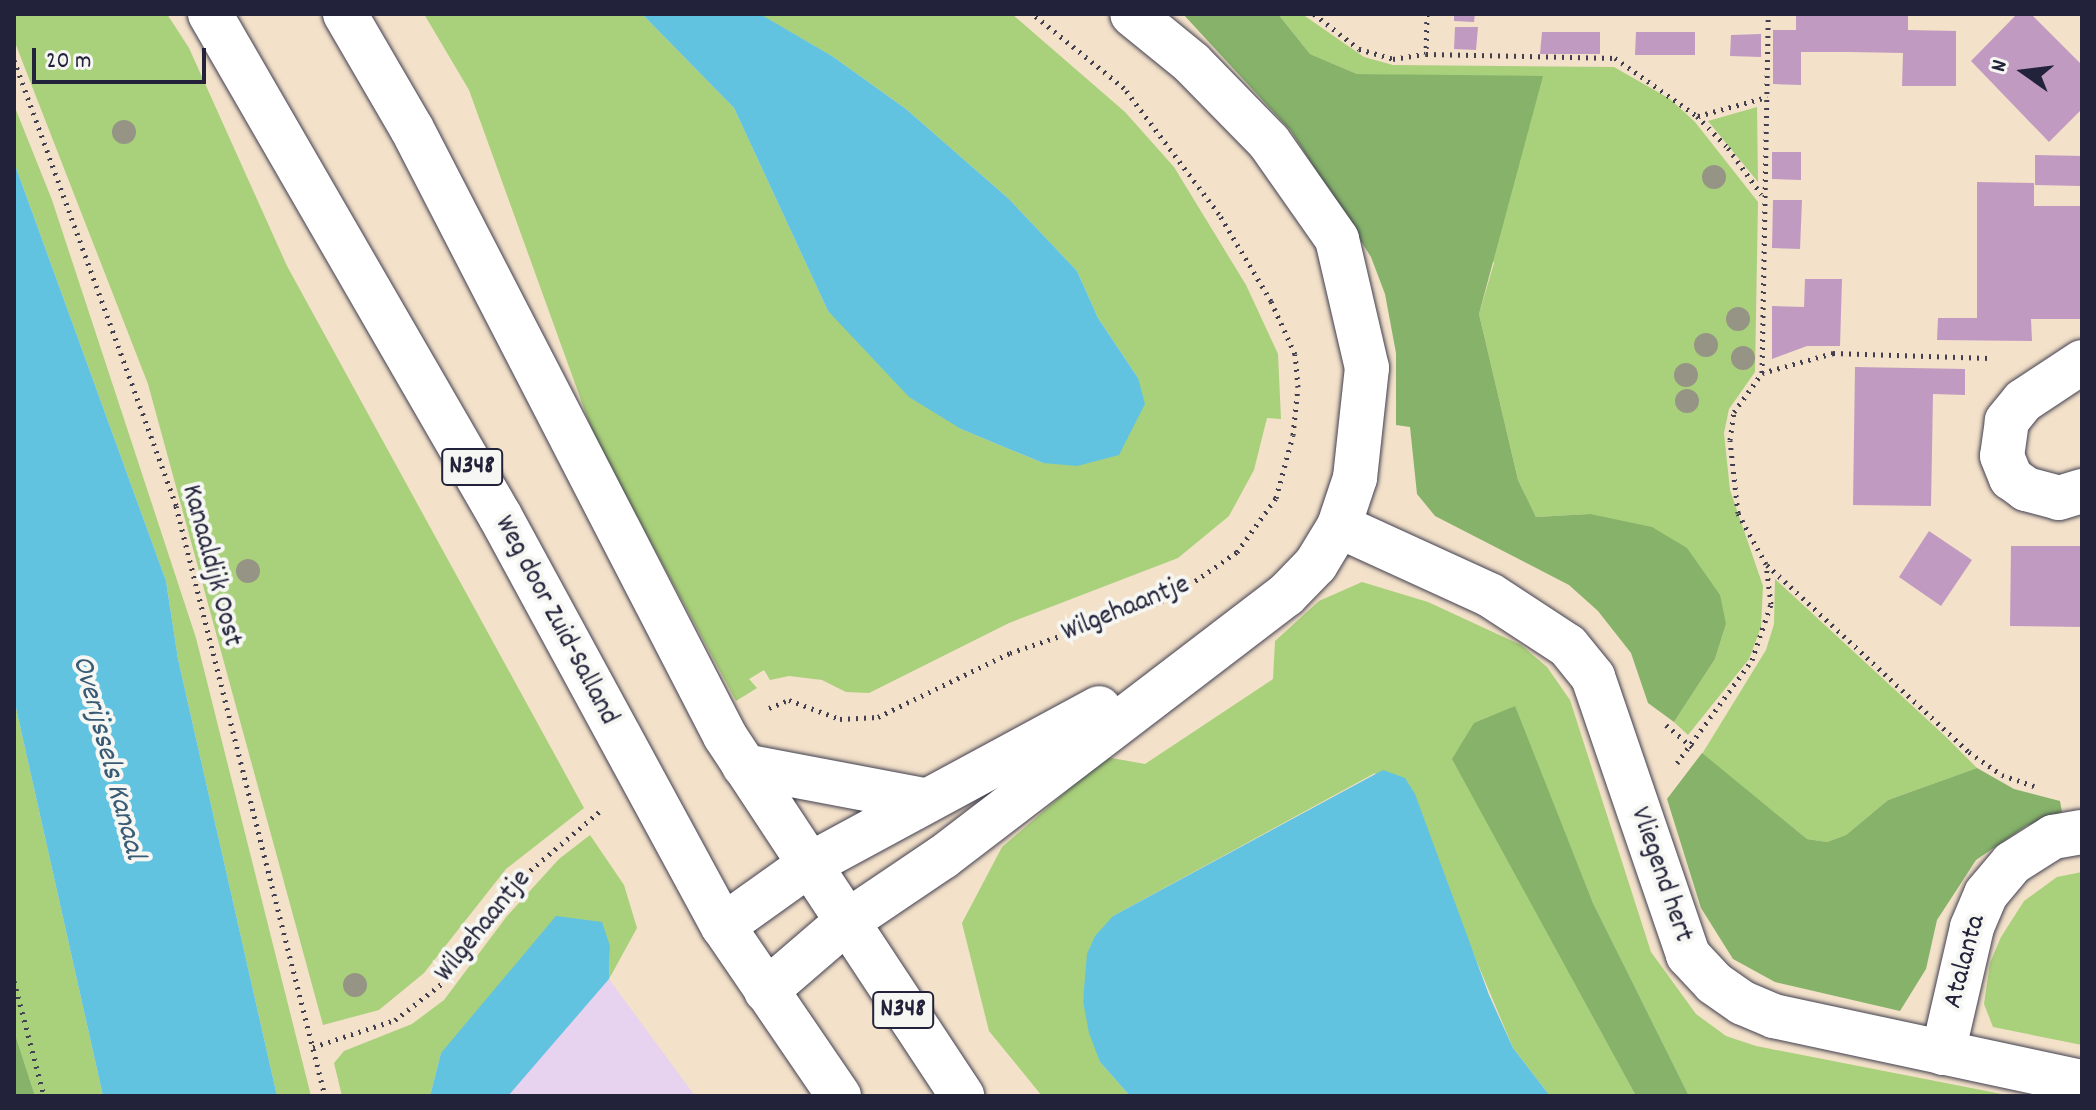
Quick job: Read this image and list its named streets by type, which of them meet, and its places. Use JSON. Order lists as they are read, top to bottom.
{
  "streets": {
    "street": [
      "N348",
      "Weg door Zuid-Salland",
      "Vliegend hert",
      "Atalanta"
    ],
    "path": ["Kanaaldijk Oost", "Wilgehaantje"]
  },
  "crossings": [
    ["N348", "Wilgehaantje"],
    ["Kanaaldijk Oost", "Wilgehaantje"],
    ["Wilgehaantje", "Weg door Zuid-Salland"],
    ["Vliegend hert", "Atalanta"]
  ],
  "water": ["Overijssels Kanaal"],
  "scale_bar": "20 m",
  "north": "left"
}
